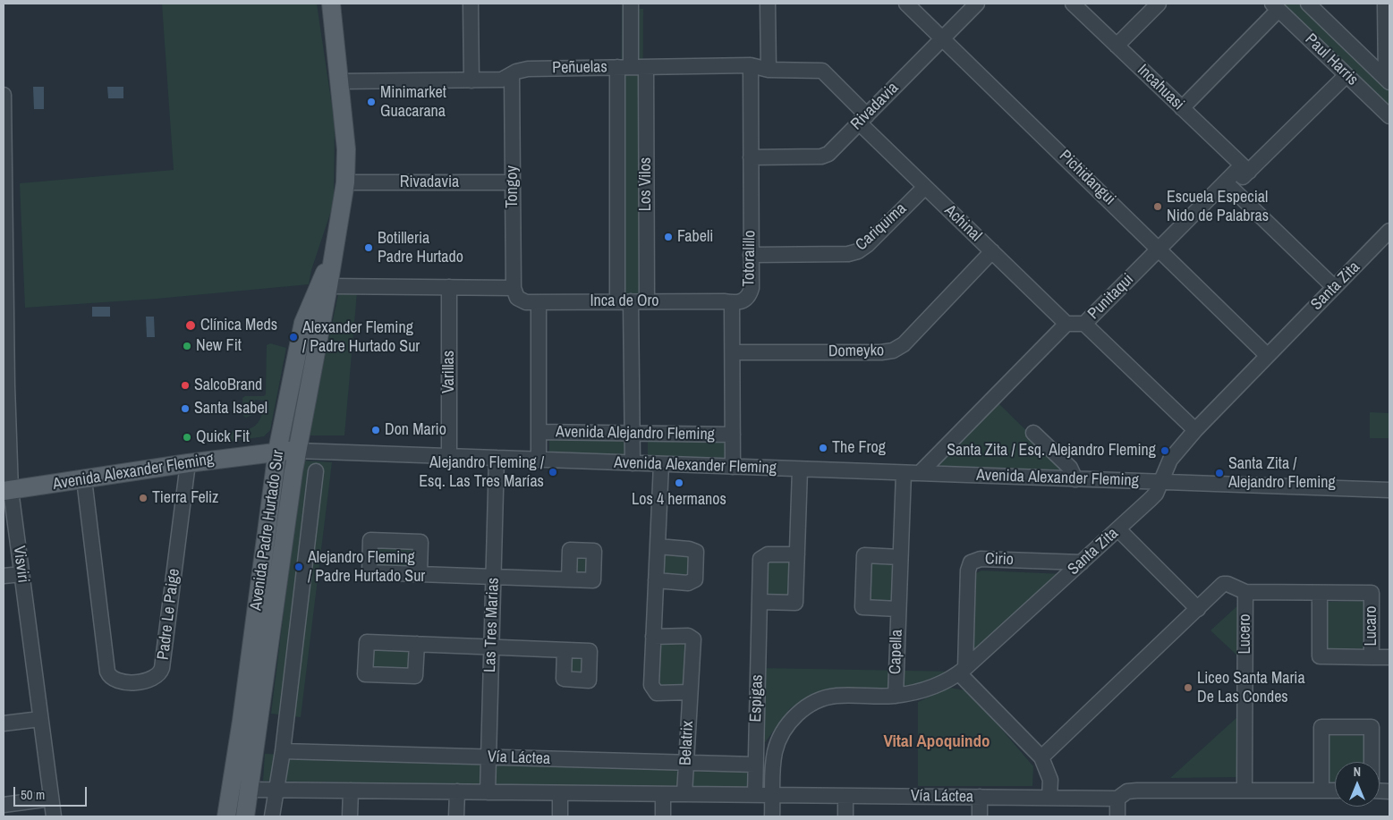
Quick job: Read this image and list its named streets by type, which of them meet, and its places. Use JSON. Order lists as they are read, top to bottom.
{
  "streets": {
    "main road": ["Avenida Alexander Fleming", "Avenida Padre Hurtado Sur"],
    "street": [
      "Paul Harris",
      "Peñuelas",
      "Incahuasi",
      "Rivadavia",
      "Pichidangui",
      "Los Vilos",
      "Tongoy",
      "Achinal",
      "Cariquima",
      "Totoralillo",
      "Santa Zita",
      "Punitaqui",
      "Inca de Oro",
      "Domeyko",
      "Varillas",
      "Avenida Alejandro Fleming",
      "Cirio",
      "Visviri",
      "Padre Le Paige",
      "Las Tres Marias",
      "Lucaro",
      "Lucero",
      "Capella",
      "Espigas",
      "Belatrix",
      "Vía Láctea"
    ]
  },
  "crossings": [
    ["Paul Harris", "Punitaqui"],
    ["Peñuelas", "Los Vilos"],
    ["Peñuelas", "Tongoy"],
    ["Peñuelas", "Achinal"],
    ["Peñuelas", "Totoralillo"],
    ["Peñuelas", "Avenida Padre Hurtado Sur"],
    ["Incahuasi", "Punitaqui"],
    ["Rivadavia", "Pichidangui"],
    ["Rivadavia", "Tongoy"],
    ["Rivadavia", "Achinal"],
    ["Rivadavia", "Totoralillo"],
    ["Rivadavia", "Avenida Padre Hurtado Sur"],
    ["Pichidangui", "Santa Zita"],
    ["Pichidangui", "Punitaqui"],
    ["Los Vilos", "Inca de Oro"],
    ["Los Vilos", "Avenida Alejandro Fleming"],
    ["Los Vilos", "Avenida Alexander Fleming"],
    ["Tongoy", "Inca de Oro"],
    ["Achinal", "Cariquima"],
    ["Achinal", "Punitaqui"],
    ["Achinal", "Domeyko"],
    ["Cariquima", "Totoralillo"],
    ["Totoralillo", "Inca de Oro"],
    ["Totoralillo", "Domeyko"],
    ["Totoralillo", "Avenida Alejandro Fleming"],
    ["Totoralillo", "Avenida Alexander Fleming"],
    ["Santa Zita", "Avenida Alexander Fleming"],
    ["Santa Zita", "Cirio"],
    ["Santa Zita", "Capella"],
    ["Santa Zita", "Vía Láctea"],
    ["Punitaqui", "Avenida Alexander Fleming"],
    ["Inca de Oro", "Varillas"],
    ["Inca de Oro", "Avenida Padre Hurtado Sur"],
    ["Varillas", "Avenida Alexander Fleming"],
    ["Avenida Alexander Fleming", "Avenida Padre Hurtado Sur"],
    ["Avenida Alexander Fleming", "Visviri"],
    ["Avenida Alexander Fleming", "Padre Le Paige"],
    ["Avenida Alexander Fleming", "Las Tres Marias"],
    ["Avenida Alexander Fleming", "Capella"],
    ["Avenida Padre Hurtado Sur", "Vía Láctea"],
    ["Las Tres Marias", "Vía Láctea"],
    ["Lucaro", "Lucero"],
    ["Lucero", "Vía Láctea"],
    ["Espigas", "Vía Láctea"],
    ["Belatrix", "Vía Láctea"]
  ],
  "districts": ["Vital Apoquindo"],
  "places": [
    "Minimarket Guacarana",
    "Escuela Especial Nido de Palabras",
    "Fabeli",
    "Botilleria Padre Hurtado",
    "Clínica Meds",
    "Alexander Fleming / Padre Hurtado Sur",
    "New Fit",
    "SalcoBrand",
    "Santa Isabel",
    "Don Mario",
    "Quick Fit",
    "The Frog",
    "Santa Zita / Esq. Alejandro Fleming",
    "Alejandro Fleming / Esq. Las Tres Marías",
    "Santa Zita / Alejandro Fleming",
    "Los 4 hermanos",
    "Tierra Feliz",
    "Alejandro Fleming / Padre Hurtado Sur",
    "Liceo Santa Maria De Las Condes"
  ],
  "scale_bar": "50 m",
  "north": "top"
}
